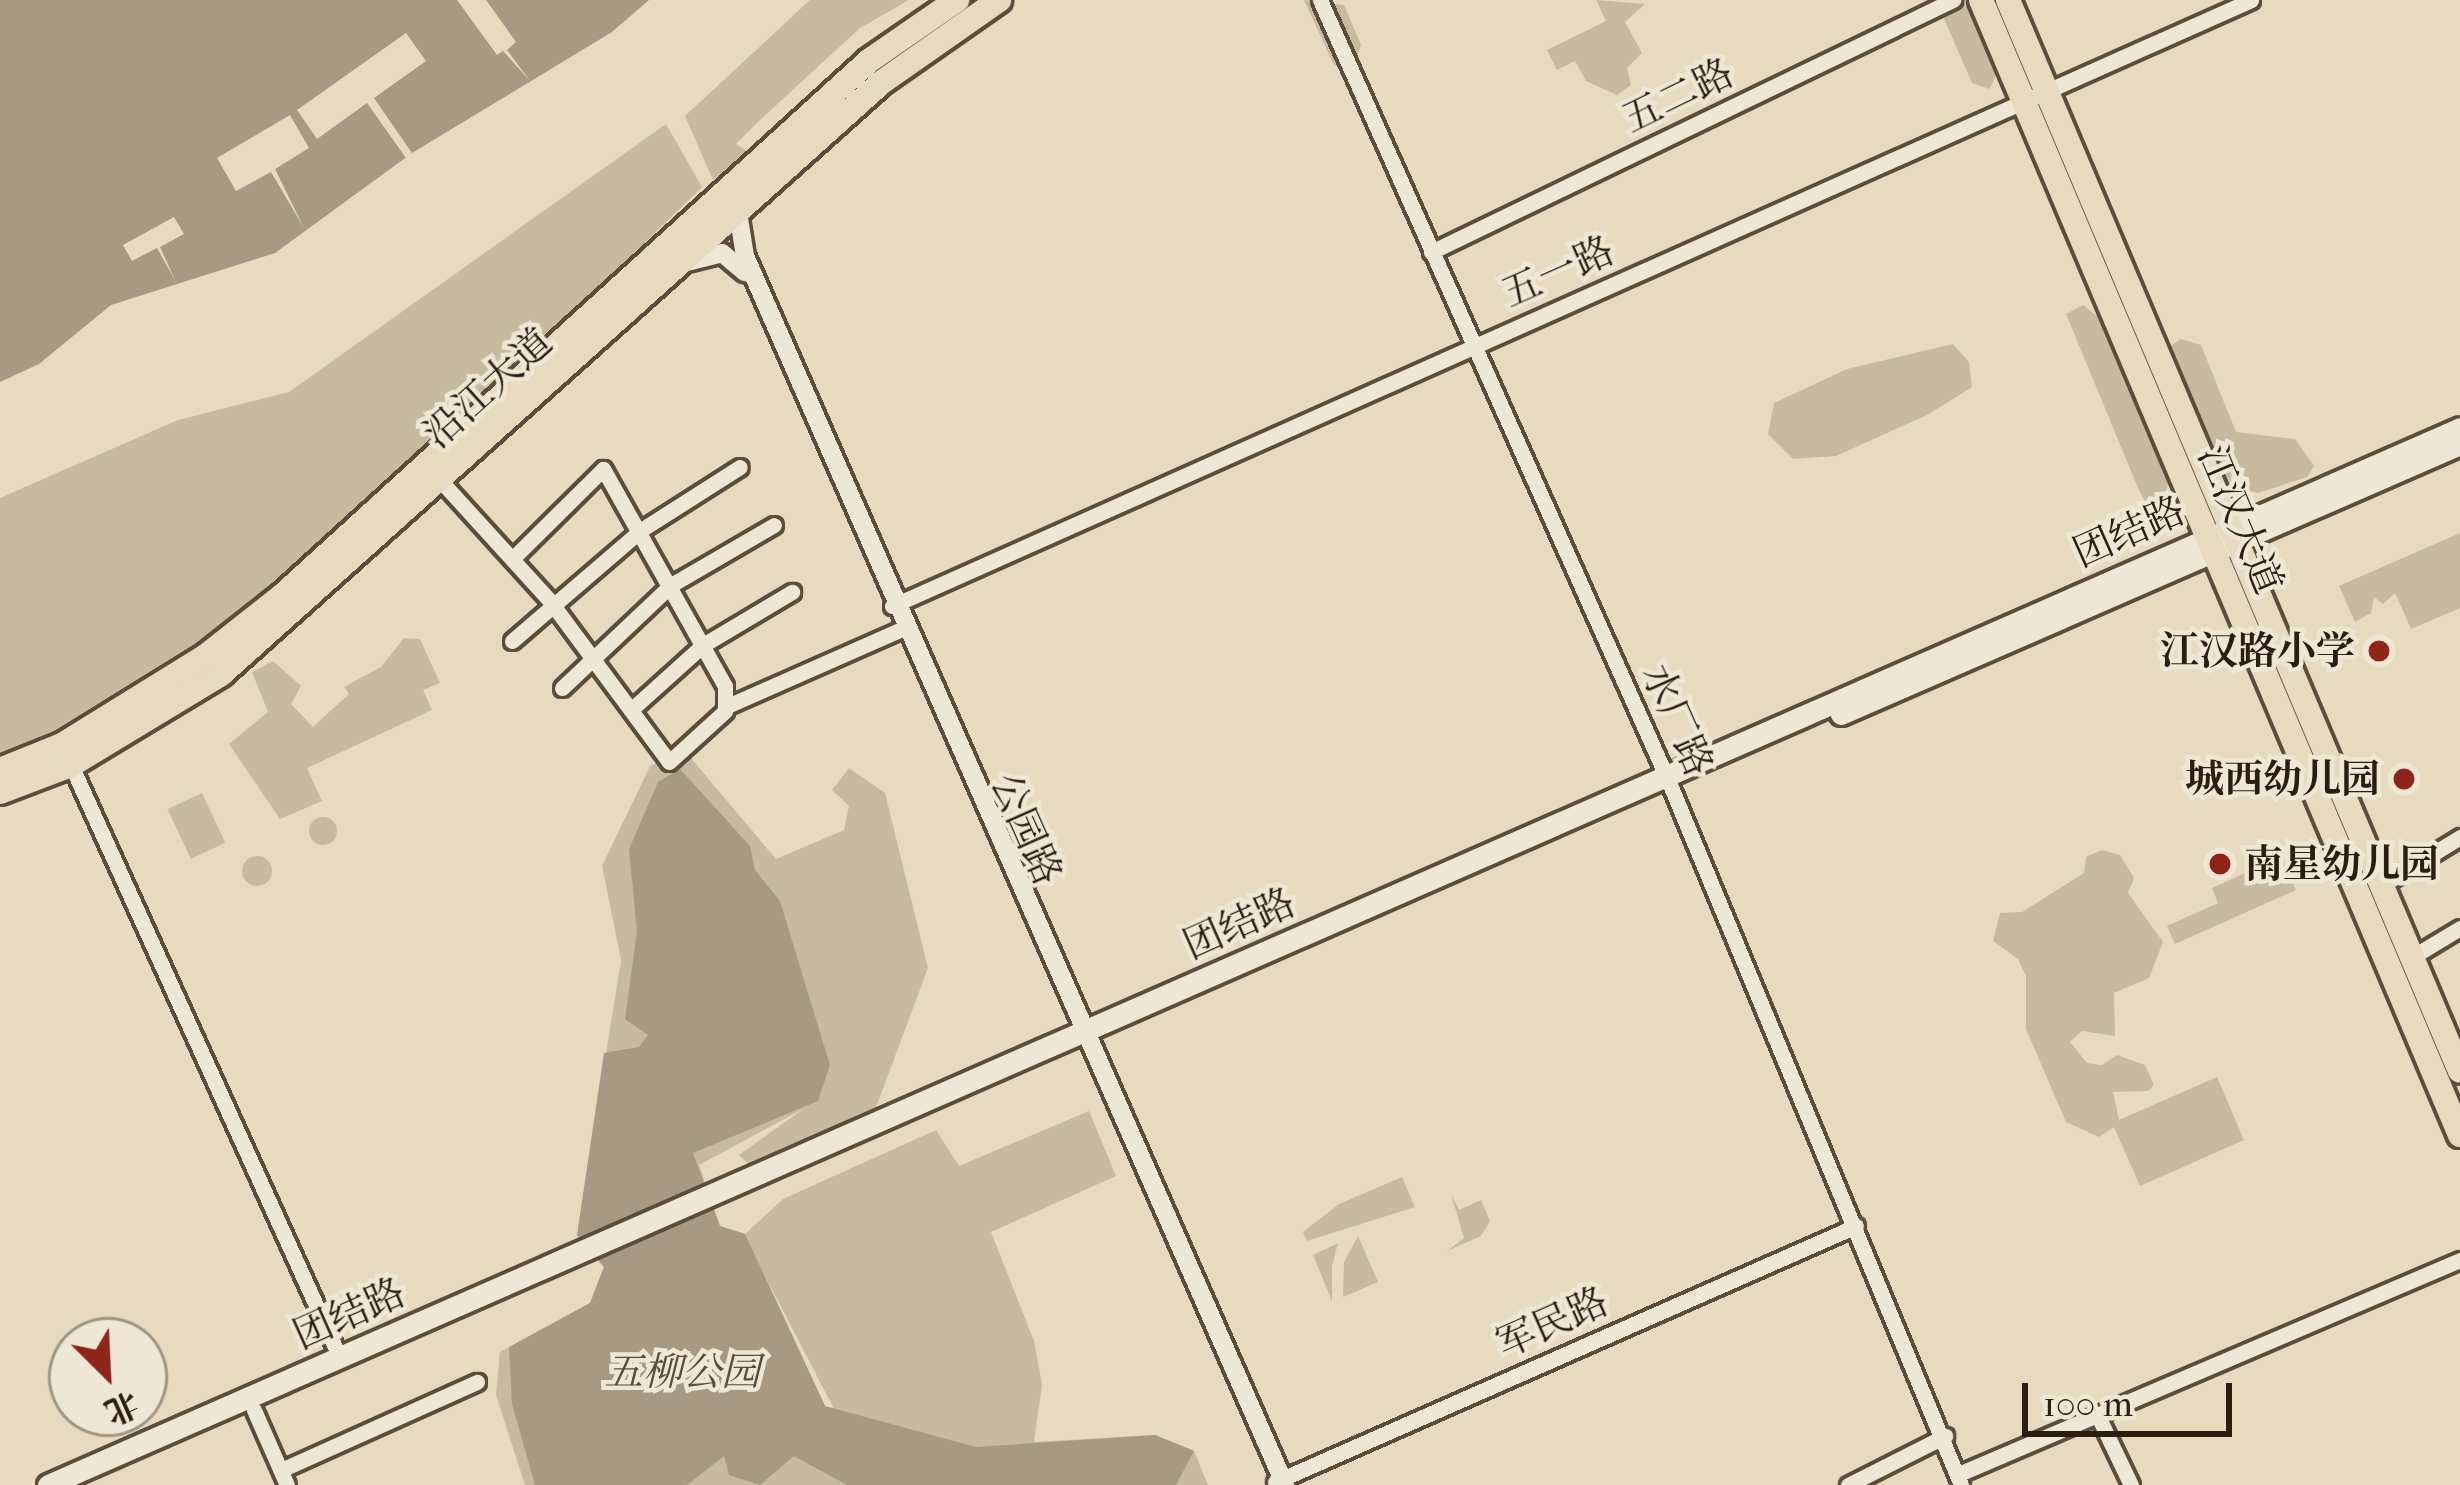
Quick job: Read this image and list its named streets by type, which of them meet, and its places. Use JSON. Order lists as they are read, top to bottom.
{
  "streets": {
    "main road": ["沿江大道", "江汉大道", "团结路"],
    "street": [
      "五二路",
      "五一路",
      "水厂路",
      "公园路",
      "军民路"
    ]
  },
  "crossings": [
    ["五二路", "水厂路"],
    ["五一路", "江汉大道"],
    ["五一路", "水厂路"],
    ["五一路", "公园路"],
    ["沿江大道", "公园路"],
    ["江汉大道", "团结路"],
    ["团结路", "水厂路"],
    ["团结路", "公园路"],
    ["水厂路", "军民路"],
    ["公园路", "军民路"]
  ],
  "parks": ["五柳公园"],
  "places": ["江汉路小学", "城西幼儿园", "南星幼儿园"],
  "scale_bar": "100 m",
  "north": "bottom right"
}
